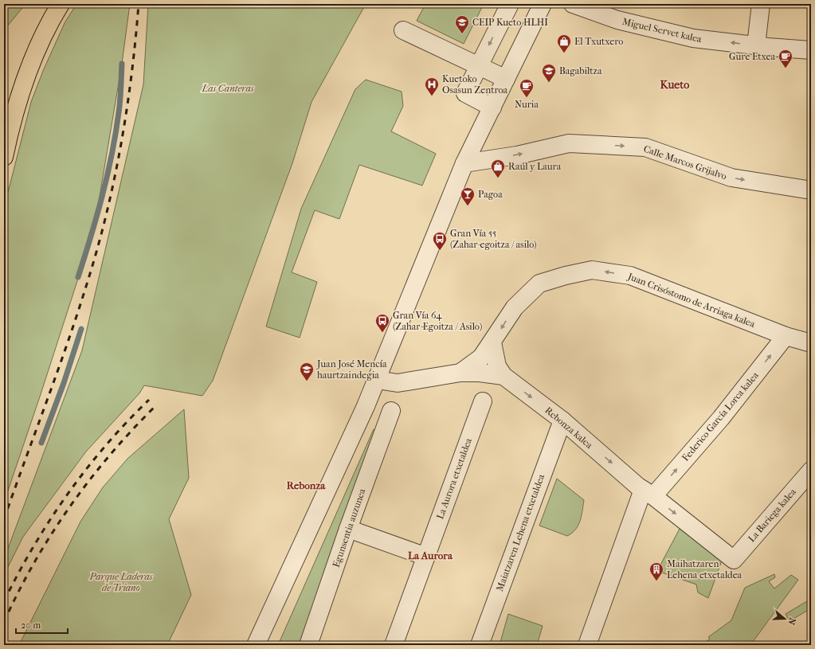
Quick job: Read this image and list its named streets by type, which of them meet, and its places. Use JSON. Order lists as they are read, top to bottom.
{
  "streets": {
    "street": [
      "Miguel Servet kalea",
      "Calle Marcos Grijalvo",
      "Juan Crisóstomo de Arriaga kalea",
      "Federico García Lorca kalea",
      "Rebonza kalea",
      "La Aurora etxetaldea",
      "La Bariega kalea",
      "Egunsentia auzunea",
      "Maiatzaren Lehena etxetaldea"
    ]
  },
  "crossings": [
    ["Juan Crisóstomo de Arriaga kalea", "Federico García Lorca kalea"],
    ["Juan Crisóstomo de Arriaga kalea", "Rebonza kalea"],
    ["Federico García Lorca kalea", "Rebonza kalea"],
    ["Rebonza kalea", "La Bariega kalea"],
    ["Rebonza kalea", "Maiatzaren Lehena etxetaldea"]
  ],
  "one_way": [
    "Miguel Servet kalea",
    "Calle Marcos Grijalvo",
    "Juan Crisóstomo de Arriaga kalea",
    "Federico García Lorca kalea",
    "Rebonza kalea"
  ],
  "districts": ["Kueto", "Rebonza", "La Aurora"],
  "parks": ["Las Canteras", "Parque Laderas de Triano"],
  "places": {
    "school or university": ["CEIP Kueto HLHI", "Bagabiltza", "Juan José Mencía haurtzaindegia"],
    "shop": ["El Txutxero", "Raúl y Laura"],
    "cafe": ["Gure Etxea", "Nuria"],
    "hospital": ["Kuetoko Osasun Zentroa"],
    "bar": ["Pagoa"],
    "bus stop": ["Gran Vía 55 (Zahar-egoitza / asilo)", "Gran Vía 64 (Zahar-Egoitza / Asilo)"],
    "building": ["Maihatzaren Lehena etxetaldea"]
  },
  "scale_bar": "20 m",
  "north": "right"
}
